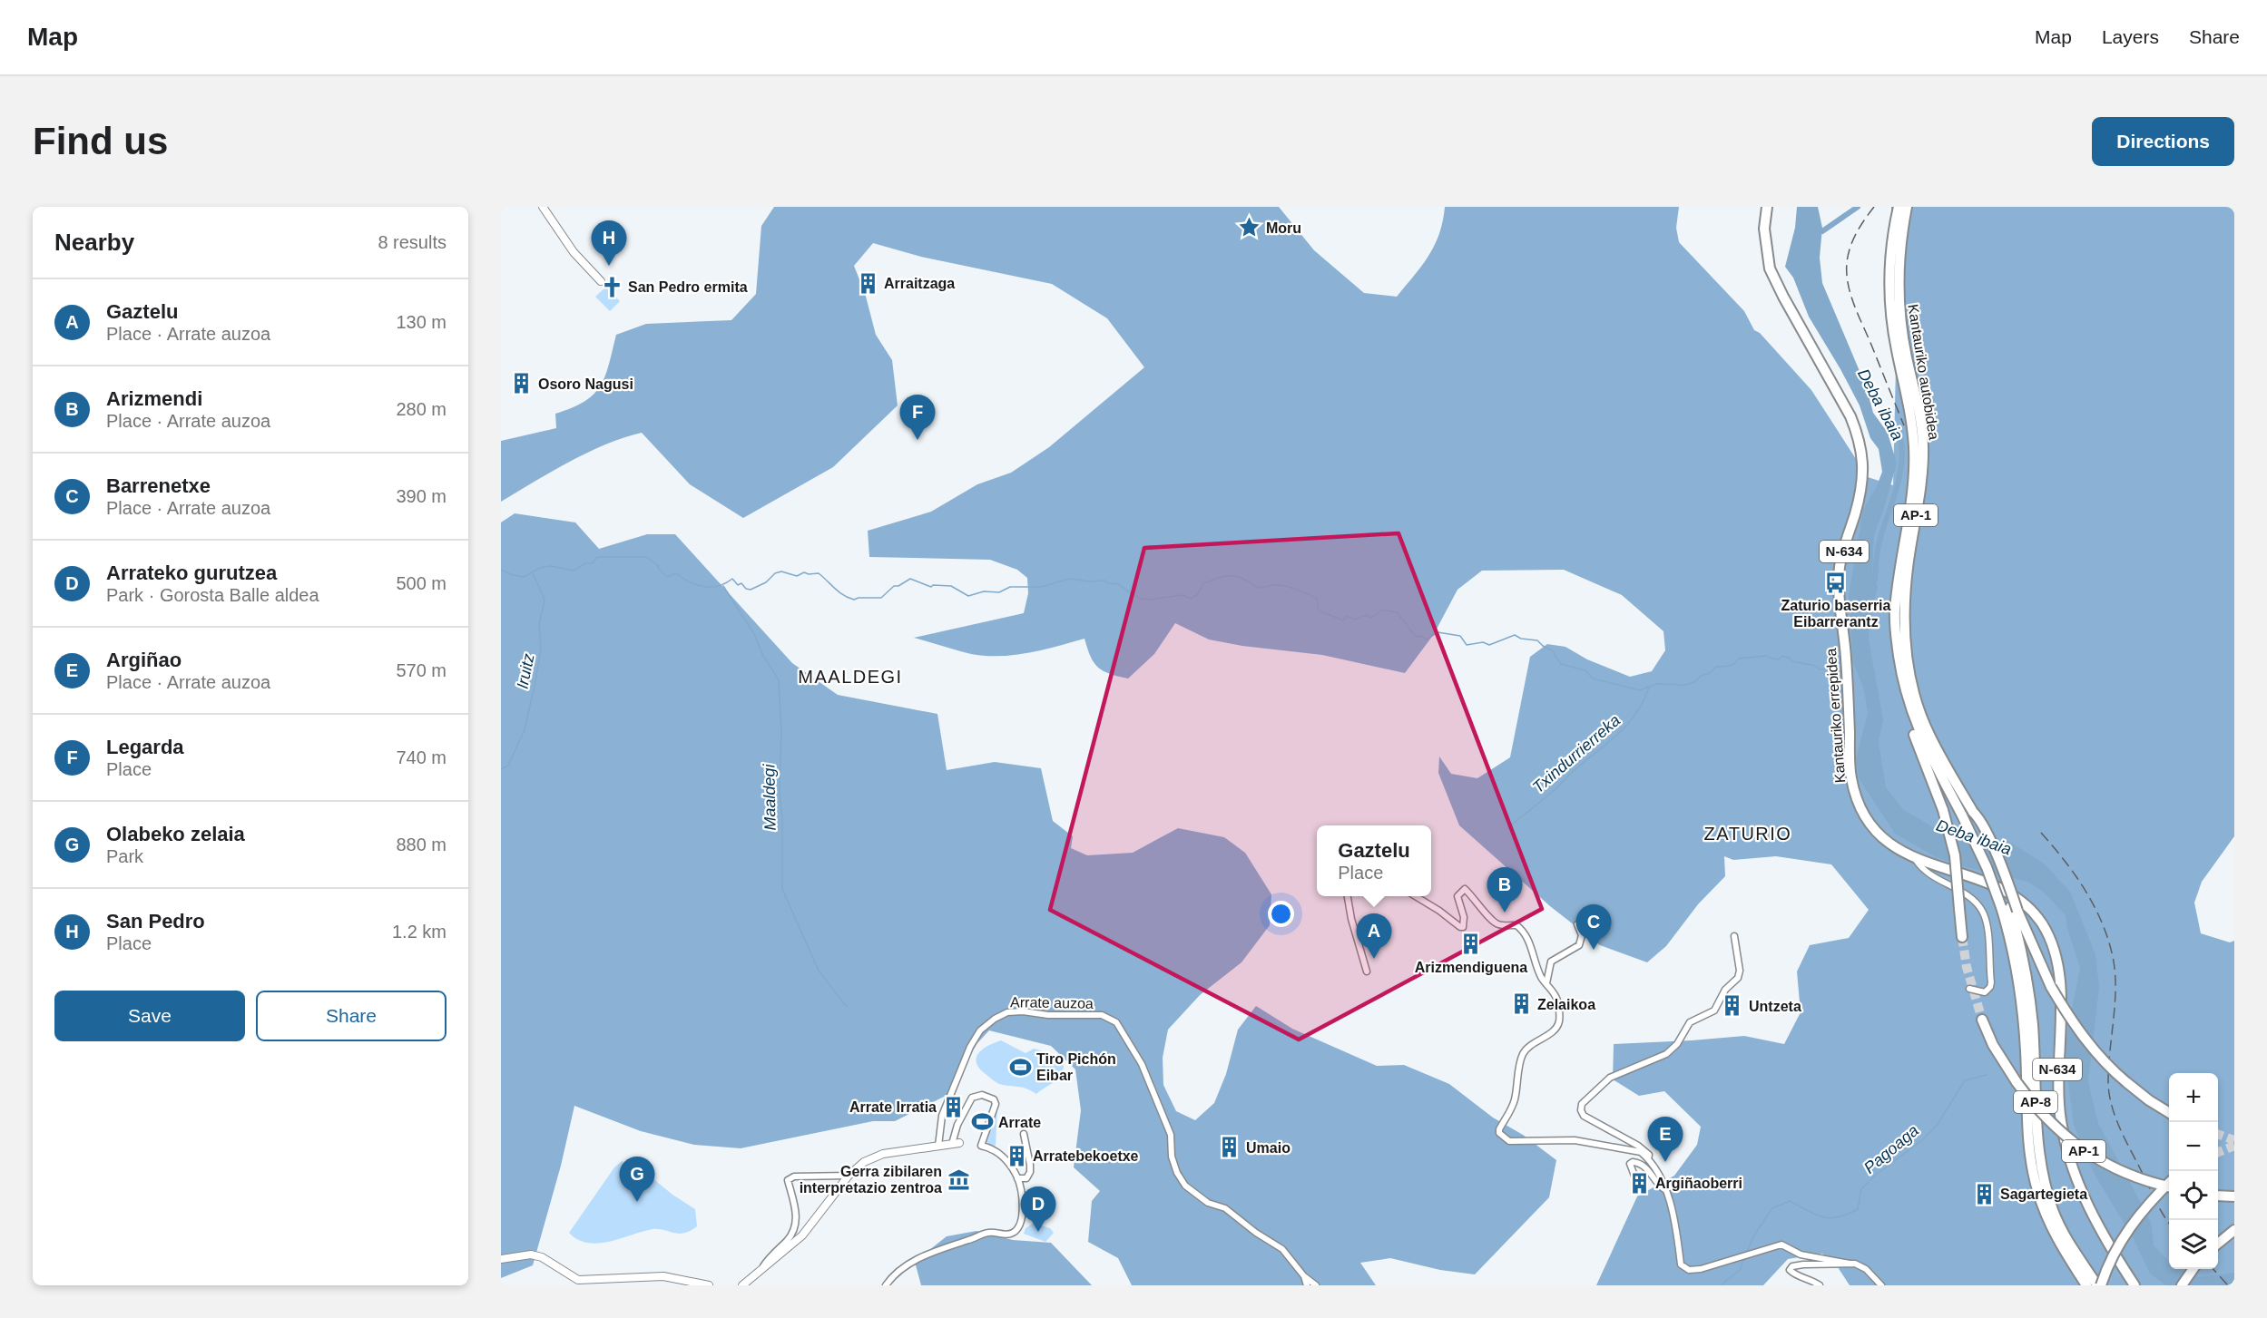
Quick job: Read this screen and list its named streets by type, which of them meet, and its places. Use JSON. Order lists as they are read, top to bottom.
{
  "streets": {
    "highway": [
      "Kantauriko autobidea",
      "AP-1",
      "N-634",
      "Kantauriko errepidea",
      "AP-8"
    ],
    "street": ["Arrate auzoa"]
  },
  "crossings": [
    ["Kantauriko autobidea", "AP-1"],
    ["Kantauriko autobidea", "AP-8"],
    ["AP-1", "AP-8"]
  ],
  "districts": ["MAALDEGI", "ZATURIO"],
  "water": [
    "Deba ibaia",
    "Iruitz",
    "Txindurrierreka",
    "Maaldegi",
    "Pagoaga"
  ],
  "places": {
    "place": ["Moru"],
    "building": [
      "Arraitzaga",
      "Osoro Nagusi",
      "Arizmendiguena",
      "Zelaikoa",
      "Untzeta",
      "Arrate Irratia",
      "Umaio",
      "Arratebekoetxe",
      "Argiñaoberri",
      "Sagartegieta"
    ],
    "church": ["San Pedro ermita"],
    "bus stop": ["Zaturio baserria Eibarrerantz"],
    "sports": ["Tiro Pichón Eibar", "Arrate"],
    "museum": ["Gerra zibilaren interpretazio zentroa"]
  },
  "page": {
    "header": "Map",
    "nav": ["Map", "Layers", "Share"],
    "buttons": [
      "Directions",
      ["Save", "Share"]
    ],
    "title": "Find us",
    "heading": ["Nearby", "8 results"],
    "pins": [
      "H",
      "F",
      "B",
      "C",
      "A",
      "E",
      "G",
      "D"
    ],
    "list": [
      {
        "mark": "A",
        "name": "Gaztelu",
        "note": "Place · Arrate auzoa",
        "value": "130 m"
      },
      {
        "mark": "B",
        "name": "Arizmendi",
        "note": "Place · Arrate auzoa",
        "value": "280 m"
      },
      {
        "mark": "C",
        "name": "Barrenetxe",
        "note": "Place · Arrate auzoa",
        "value": "390 m"
      },
      {
        "mark": "D",
        "name": "Arrateko gurutzea",
        "note": "Park · Gorosta Balle aldea",
        "value": "500 m"
      },
      {
        "mark": "E",
        "name": "Argiñao",
        "note": "Place · Arrate auzoa",
        "value": "570 m"
      },
      {
        "mark": "F",
        "name": "Legarda",
        "note": "Place",
        "value": "740 m"
      },
      {
        "mark": "G",
        "name": "Olabeko zelaia",
        "note": "Park",
        "value": "880 m"
      },
      {
        "mark": "H",
        "name": "San Pedro",
        "note": "Place",
        "value": "1.2 km"
      }
    ],
    "popup": ["Gaztelu", "Place"],
    "map_buttons": ["+", "−"]
  }
}
